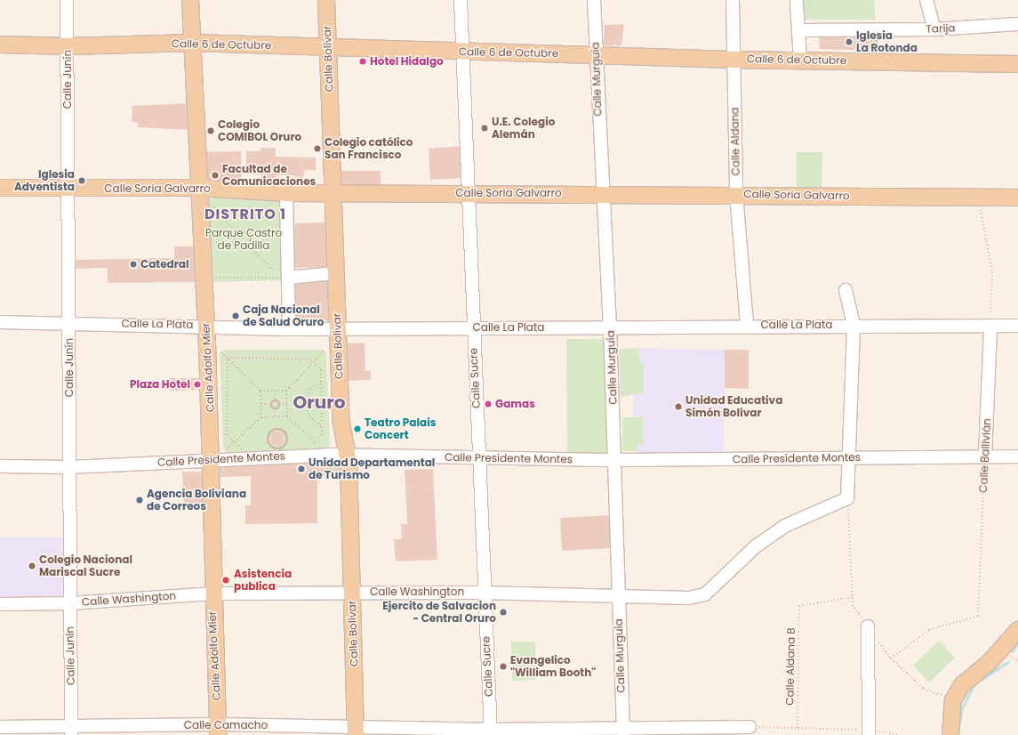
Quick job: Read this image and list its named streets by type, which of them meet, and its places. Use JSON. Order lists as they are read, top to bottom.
{
  "streets": {
    "main road": [
      "Calle 6 de Octubre",
      "Calle Bolívar",
      "Calle Soria Galvarro",
      "Calle Adolfo Mier"
    ],
    "street": [
      "Tarija",
      "Calle Junín",
      "Calle Murguía",
      "Calle Aldana",
      "Calle La Plata",
      "Calle Sucre",
      "Calle Ballivián",
      "Calle Presidente Montes",
      "Calle Washington",
      "Calle Camacho"
    ],
    "path": ["Calle Aldana B"]
  },
  "crossings": [
    ["Calle 6 de Octubre", "Calle Bolívar"],
    ["Calle 6 de Octubre", "Calle Junín"],
    ["Calle 6 de Octubre", "Calle Murguía"],
    ["Calle 6 de Octubre", "Calle Aldana"],
    ["Calle 6 de Octubre", "Calle Adolfo Mier"],
    ["Calle 6 de Octubre", "Calle Sucre"],
    ["Calle Bolívar", "Calle Soria Galvarro"],
    ["Calle Bolívar", "Calle La Plata"],
    ["Calle Bolívar", "Calle Presidente Montes"],
    ["Calle Bolívar", "Calle Washington"],
    ["Calle Bolívar", "Calle Camacho"],
    ["Calle Junín", "Calle Soria Galvarro"],
    ["Calle Junín", "Calle La Plata"],
    ["Calle Junín", "Calle Presidente Montes"],
    ["Calle Junín", "Calle Washington"],
    ["Calle Junín", "Calle Camacho"],
    ["Calle Murguía", "Calle Soria Galvarro"],
    ["Calle Murguía", "Calle La Plata"],
    ["Calle Murguía", "Calle Presidente Montes"],
    ["Calle Murguía", "Calle Washington"],
    ["Calle Murguía", "Calle Camacho"],
    ["Calle Aldana", "Calle Soria Galvarro"],
    ["Calle Aldana", "Calle La Plata"],
    ["Calle Soria Galvarro", "Calle Adolfo Mier"],
    ["Calle Soria Galvarro", "Calle Sucre"],
    ["Calle La Plata", "Calle Adolfo Mier"],
    ["Calle La Plata", "Calle Sucre"],
    ["Calle La Plata", "Calle Ballivián"],
    ["Calle Adolfo Mier", "Calle Presidente Montes"],
    ["Calle Adolfo Mier", "Calle Washington"],
    ["Calle Adolfo Mier", "Calle Camacho"],
    ["Calle Sucre", "Calle Presidente Montes"],
    ["Calle Sucre", "Calle Washington"],
    ["Calle Sucre", "Calle Camacho"],
    ["Calle Ballivián", "Calle Presidente Montes"]
  ],
  "districts": ["DISTRITO 1", "Oruro"],
  "parks": ["Parque Castro de Padilla"],
  "places": [
    "Iglesia La Rotonda",
    "Hotel Hidalgo",
    "U.E. Colegio Alemán",
    "Colegio COMIBOL Oruro",
    "Colegio católico San Francisco",
    "Facultad de Comunicaciones",
    "Iglesia Adventista",
    "Catedral",
    "Caja Nacional de Salud Oruro",
    "Plaza Hotel",
    "Gamas",
    "Unidad Educativa Simón Bolívar",
    "Teatro Palais Concert",
    "Unidad Departamental de Turismo",
    "Agencia Boliviana de Correos",
    "Colegio Nacional Mariscal Sucre",
    "Asistencia publica",
    "Ejercito de Salvacion - Central Oruro",
    "Evangelico \"William Booth\""
  ]
}
